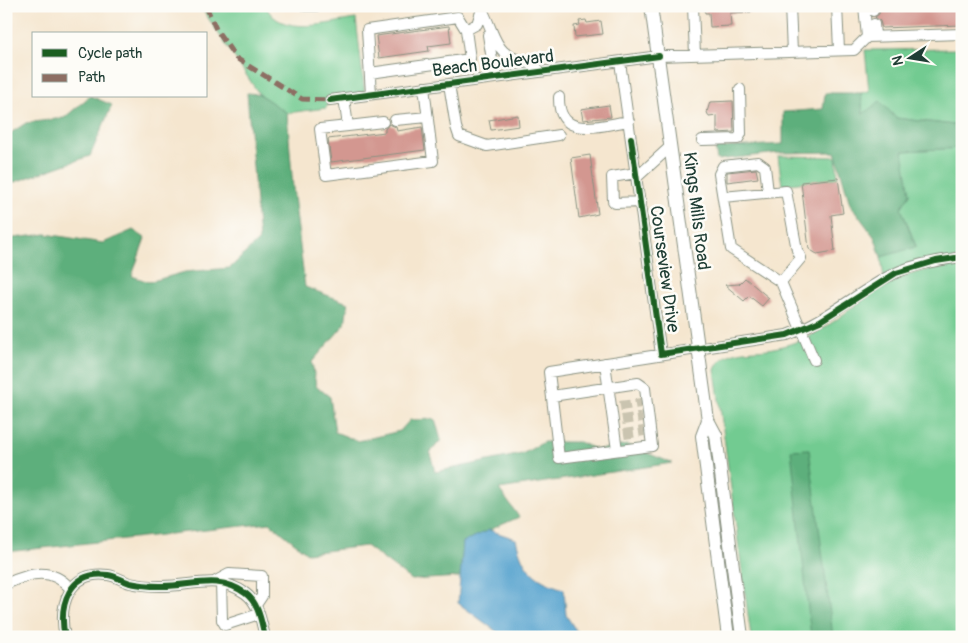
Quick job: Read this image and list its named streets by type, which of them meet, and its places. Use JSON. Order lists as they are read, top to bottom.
{
  "streets": {
    "main road": ["Kings Mills Road"],
    "street": ["Beach Boulevard", "Courseview Drive"]
  },
  "crossings": [
    ["Beach Boulevard", "Kings Mills Road"],
    ["Beach Boulevard", "Courseview Drive"],
    ["Kings Mills Road", "Courseview Drive"]
  ],
  "legend": ["Cycle path", "Path"],
  "north": "left"
}
